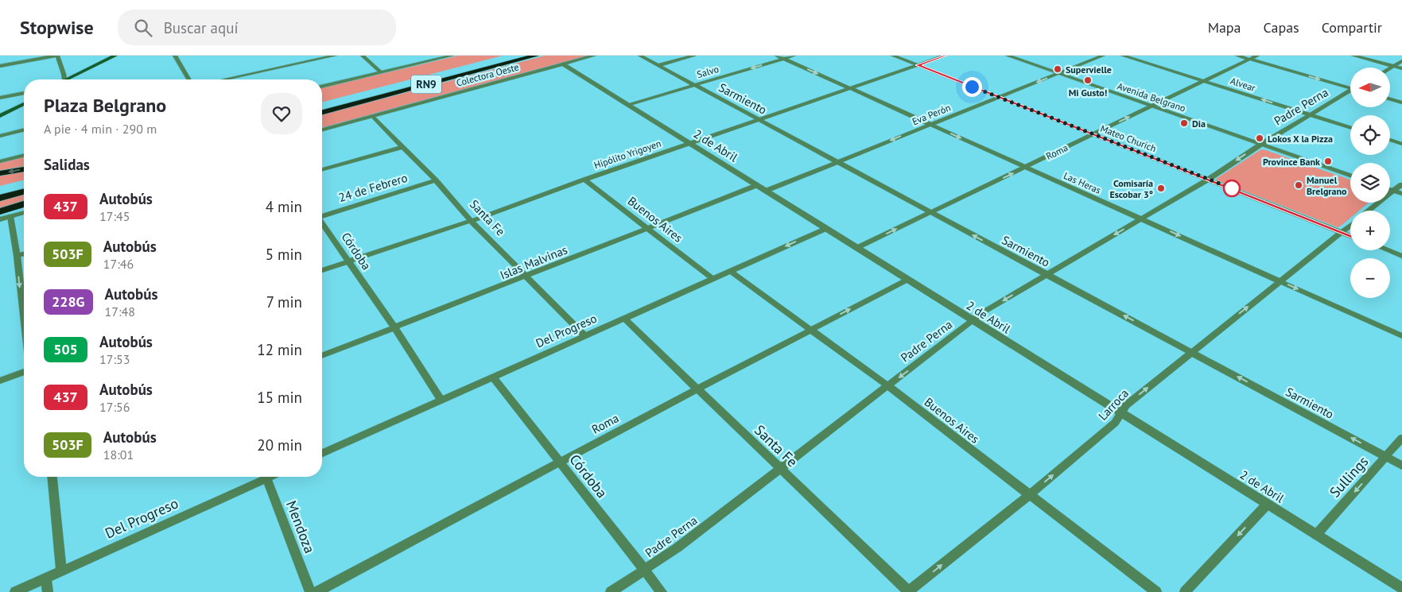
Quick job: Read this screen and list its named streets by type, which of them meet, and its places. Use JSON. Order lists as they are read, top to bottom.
{
  "streets": {
    "highway": ["RN9"],
    "street": [
      "Salvo",
      "Colectora Oeste",
      "Alvear",
      "Avenida Belgrano",
      "Sarmiento",
      "Padre Perna",
      "Eva Perón",
      "Mateo Churich",
      "2 de Abril",
      "Roma",
      "Hipólito Yrigoyen",
      "Las Heras",
      "24 de Febrero",
      "Santa Fe",
      "Buenos Aires",
      "Córdoba",
      "Islas Malvinas",
      "Del Progreso",
      "Larroca",
      "Sullings",
      "Mendoza"
    ]
  },
  "crossings": [
    ["Salvo", "Sarmiento"],
    ["Salvo", "2 de Abril"],
    ["Salvo", "Las Heras"],
    ["Colectora Oeste", "2 de Abril"],
    ["Colectora Oeste", "Santa Fe"],
    ["Alvear", "Padre Perna"],
    ["Alvear", "Roma"],
    ["Avenida Belgrano", "Padre Perna"],
    ["Avenida Belgrano", "Eva Perón"],
    ["Avenida Belgrano", "Roma"],
    ["Sarmiento", "Padre Perna"],
    ["Sarmiento", "Eva Perón"],
    ["Sarmiento", "Roma"],
    ["Sarmiento", "Hipólito Yrigoyen"],
    ["Sarmiento", "Larroca"],
    ["Sarmiento", "Sullings"],
    ["Padre Perna", "Mateo Churich"],
    ["Padre Perna", "2 de Abril"],
    ["Padre Perna", "Las Heras"],
    ["Padre Perna", "Santa Fe"],
    ["Padre Perna", "Buenos Aires"],
    ["Padre Perna", "Córdoba"],
    ["Eva Perón", "Mateo Churich"],
    ["Eva Perón", "2 de Abril"],
    ["Eva Perón", "Las Heras"],
    ["Mateo Churich", "Roma"],
    ["Mateo Churich", "Hipólito Yrigoyen"],
    ["Mateo Churich", "Larroca"],
    ["2 de Abril", "Roma"],
    ["2 de Abril", "Hipólito Yrigoyen"],
    ["2 de Abril", "Islas Malvinas"],
    ["2 de Abril", "Del Progreso"],
    ["2 de Abril", "Larroca"],
    ["2 de Abril", "Sullings"],
    ["Roma", "Las Heras"],
    ["Roma", "Santa Fe"],
    ["Roma", "Buenos Aires"],
    ["Roma", "Córdoba"],
    ["Hipólito Yrigoyen", "Las Heras"],
    ["Hipólito Yrigoyen", "Santa Fe"],
    ["Hipólito Yrigoyen", "Buenos Aires"],
    ["Hipólito Yrigoyen", "Córdoba"],
    ["Las Heras", "Larroca"],
    ["24 de Febrero", "Santa Fe"],
    ["Santa Fe", "Islas Malvinas"],
    ["Santa Fe", "Del Progreso"],
    ["Santa Fe", "Larroca"],
    ["Buenos Aires", "Islas Malvinas"],
    ["Buenos Aires", "Del Progreso"],
    ["Buenos Aires", "Larroca"],
    ["Córdoba", "Islas Malvinas"],
    ["Córdoba", "Del Progreso"]
  ],
  "one_way": [
    "Salvo",
    "Sarmiento",
    "Padre Perna",
    "Eva Perón",
    "Las Heras",
    "Larroca",
    "Sullings"
  ],
  "places": [
    "Supervielle",
    "Mi Gusto!",
    "Dia",
    "Lokos X la Pizza",
    "Province Bank",
    "Manuel Brelgrano",
    "Comisaría Escobar 3°"
  ],
  "lines": ["bus line 437"],
  "north": "left",
  "page": {
    "header": "Stopwise",
    "search": "Buscar aquí",
    "nav": ["Mapa", "Capas", "Compartir"],
    "map_buttons": ["+", "−"],
    "heading": [
      ["Plaza Belgrano", "A pie · 4 min · 290 m"],
      "Salidas"
    ],
    "list": [
      {
        "mark": "437",
        "name": "Autobús",
        "note": "17:45",
        "value": "4 min"
      },
      {
        "mark": "503F",
        "name": "Autobús",
        "note": "17:46",
        "value": "5 min"
      },
      {
        "mark": "228G",
        "name": "Autobús",
        "note": "17:48",
        "value": "7 min"
      },
      {
        "mark": "505",
        "name": "Autobús",
        "note": "17:53",
        "value": "12 min"
      },
      {
        "mark": "437",
        "name": "Autobús",
        "note": "17:56",
        "value": "15 min"
      },
      {
        "mark": "503F",
        "name": "Autobús",
        "note": "18:01",
        "value": "20 min"
      }
    ]
  }
}
